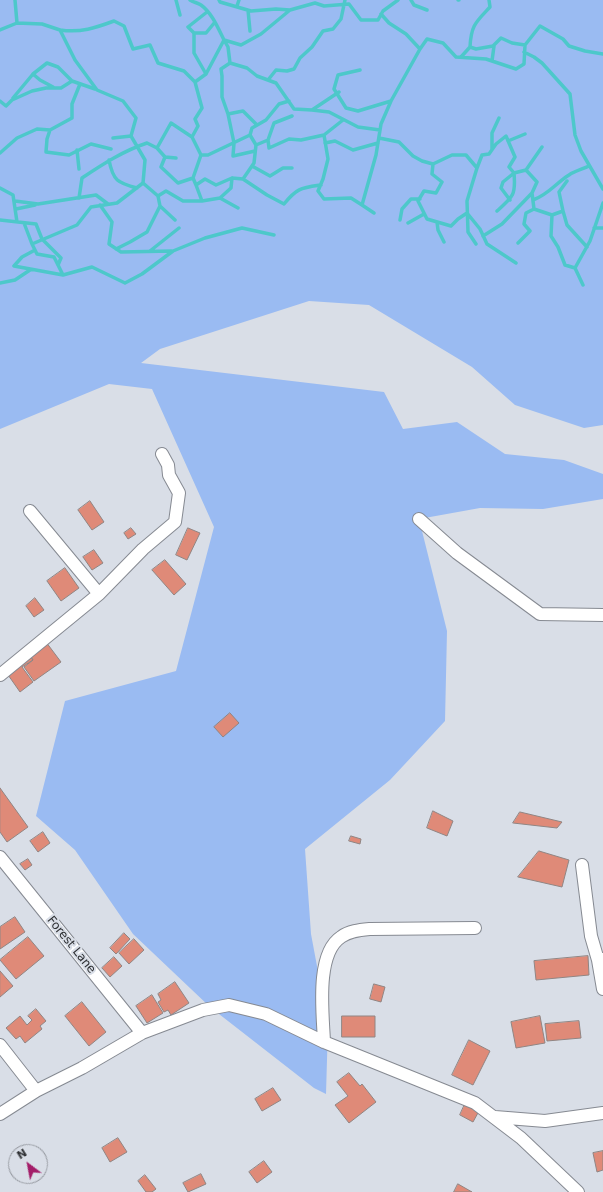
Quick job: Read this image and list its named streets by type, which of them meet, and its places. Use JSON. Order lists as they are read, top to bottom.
{
  "streets": {
    "street": ["Forest Lane"]
  },
  "north": "top left"
}
